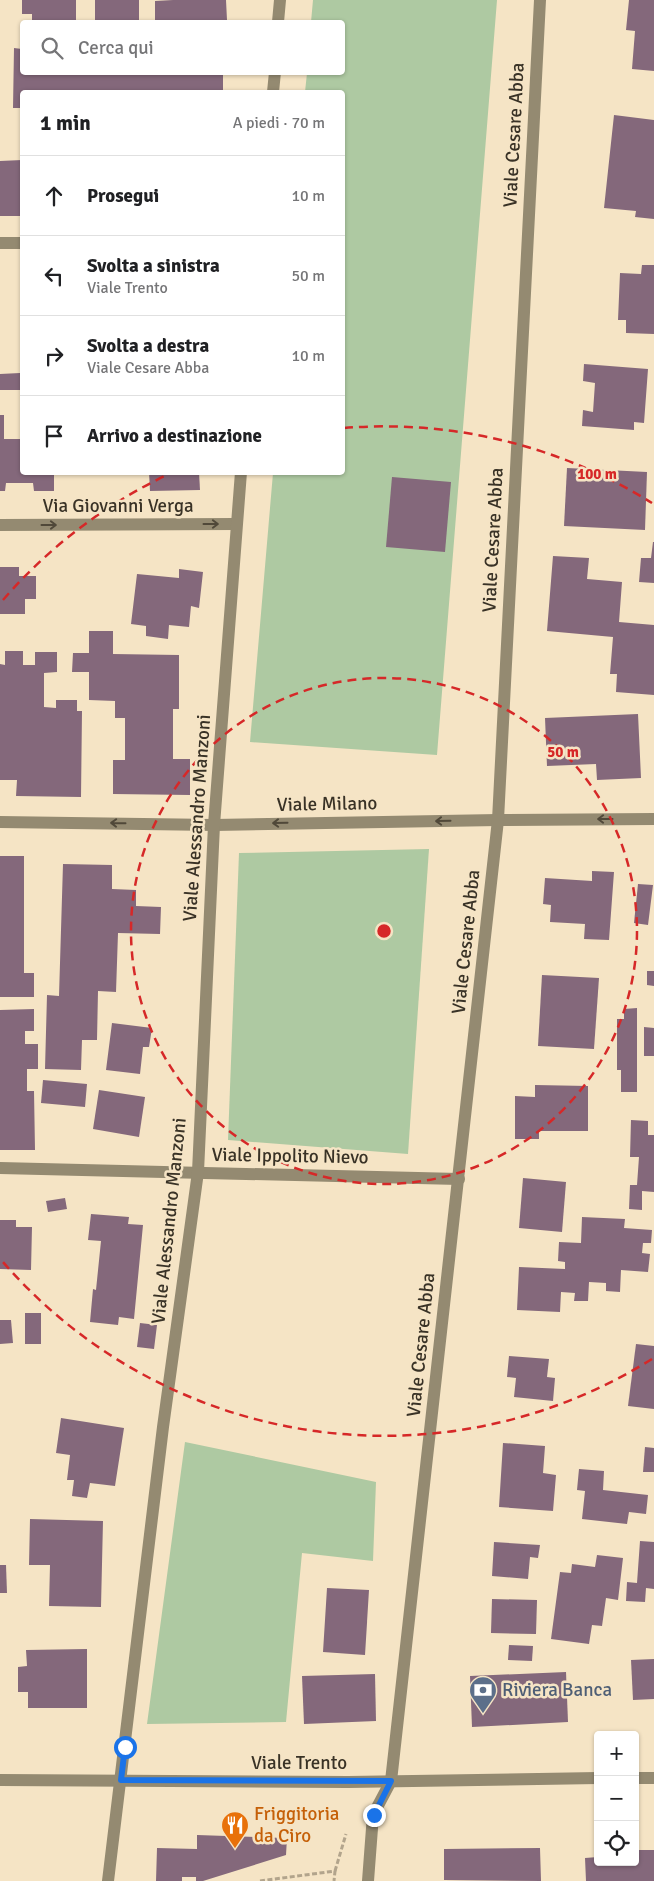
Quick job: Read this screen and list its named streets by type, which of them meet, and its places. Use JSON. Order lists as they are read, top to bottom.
{
  "streets": {
    "street": [
      "Viale Cesare Abba",
      "Via Giovanni Verga",
      "Viale Milano",
      "Viale Alessandro Manzoni",
      "Viale Ippolito Nievo",
      "Viale Trento"
    ]
  },
  "crossings": [
    ["Viale Cesare Abba", "Viale Milano"],
    ["Viale Cesare Abba", "Viale Ippolito Nievo"],
    ["Viale Cesare Abba", "Viale Trento"],
    ["Via Giovanni Verga", "Viale Alessandro Manzoni"],
    ["Viale Milano", "Viale Alessandro Manzoni"],
    ["Viale Alessandro Manzoni", "Viale Ippolito Nievo"],
    ["Viale Alessandro Manzoni", "Viale Trento"]
  ],
  "one_way": ["Via Giovanni Verga", "Viale Milano"],
  "places": {
    "bank": ["Riviera Banca"],
    "restaurant": ["Friggitoria da Ciro"]
  },
  "page": {
    "search": "Cerca qui",
    "heading": ["1 min", "A piedi · 70 m"],
    "list": [
      ["Prosegui", "10 m"],
      ["Svolta a sinistra", "Viale Trento", "50 m"],
      ["Svolta a destra", "Viale Cesare Abba", "10 m"],
      "Arrivo a destinazione"
    ],
    "map_buttons": ["+", "−"]
  },
  "rings": ["100 m", "50 m"]
}
